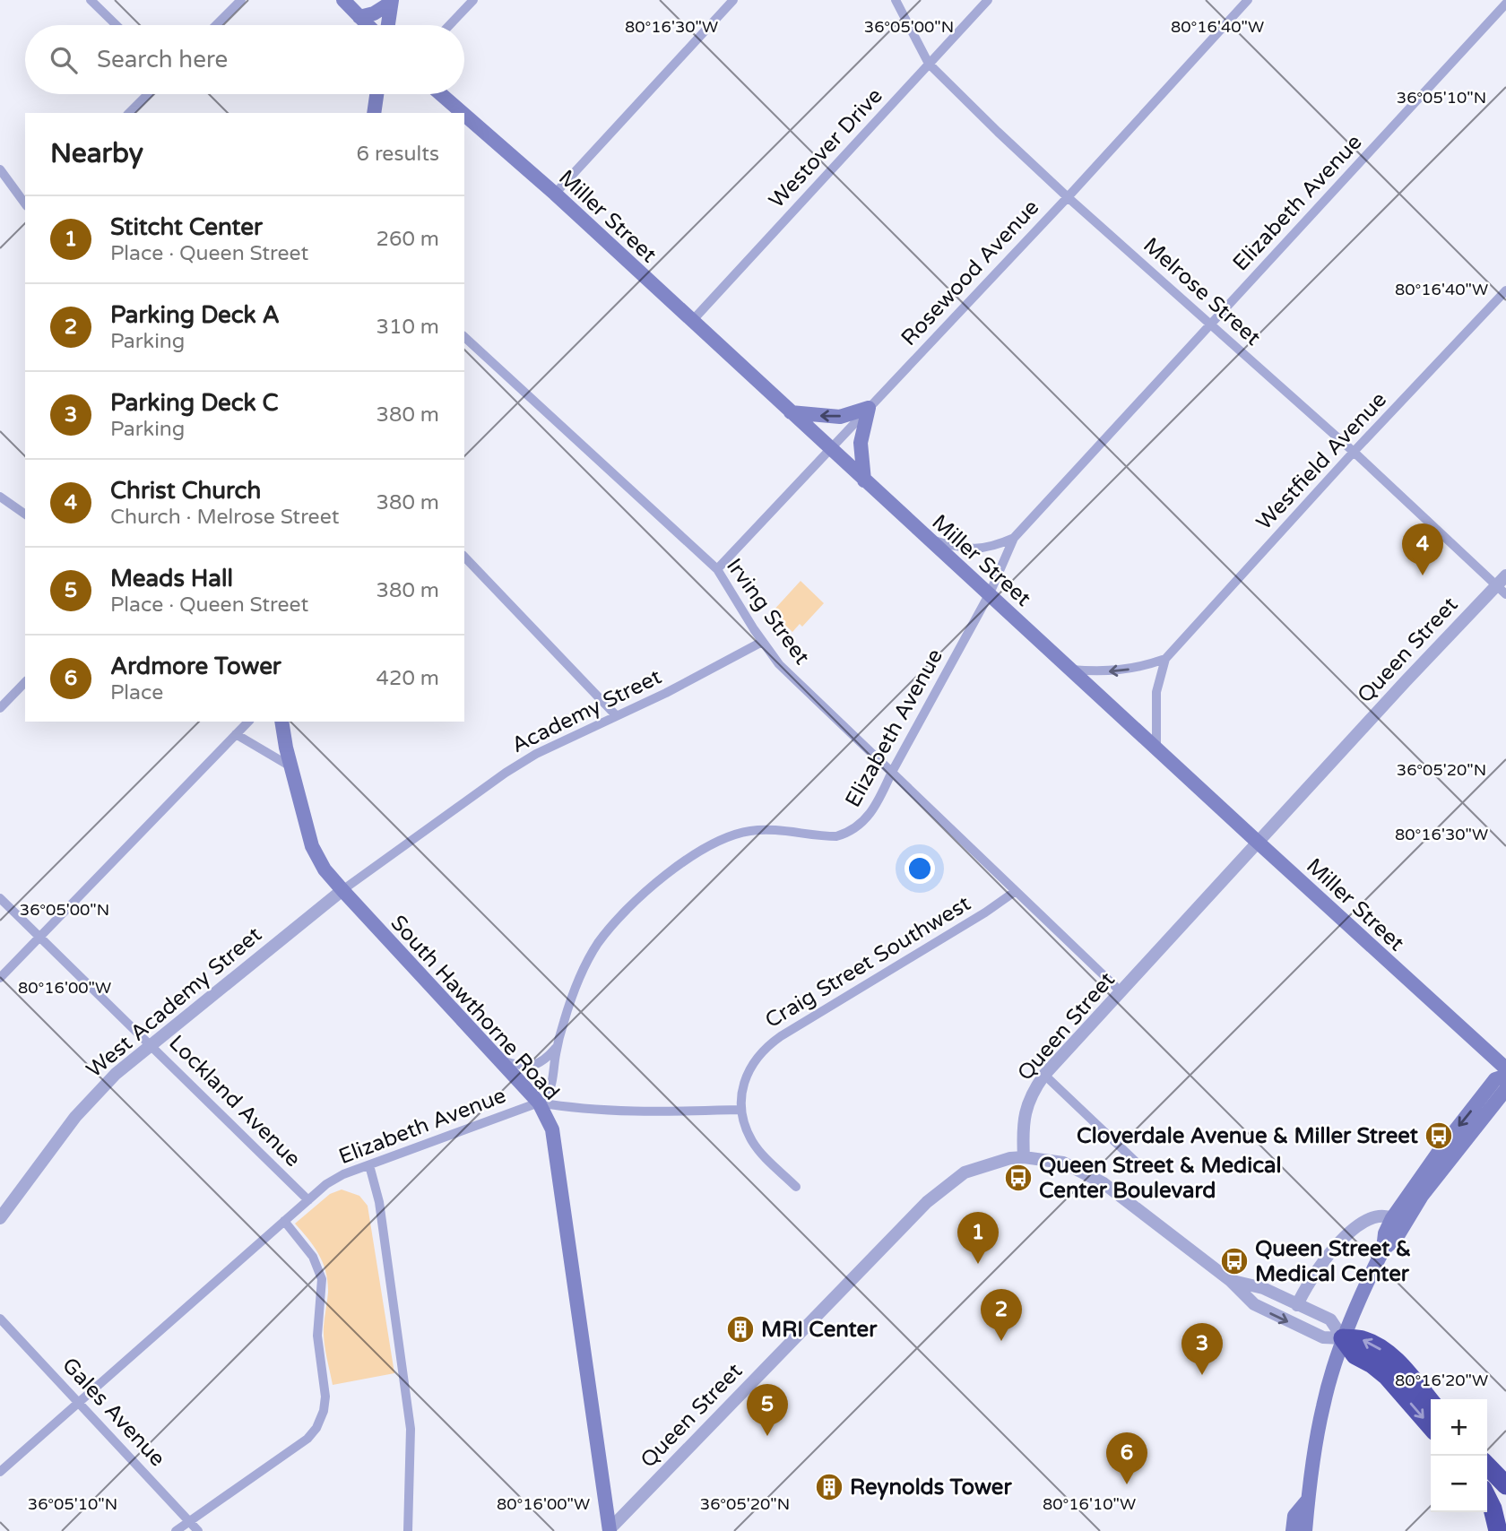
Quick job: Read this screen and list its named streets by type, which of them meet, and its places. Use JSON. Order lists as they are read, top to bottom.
{
  "streets": {
    "main road": ["Miller Street", "South Hawthorne Road"],
    "street": [
      "Westover Drive",
      "Elizabeth Avenue",
      "Rosewood Avenue",
      "Melrose Street",
      "Westfield Avenue",
      "Irving Street",
      "Queen Street",
      "Academy Street",
      "Craig Street Southwest",
      "West Academy Street",
      "Lockland Avenue",
      "Gales Avenue"
    ]
  },
  "crossings": [
    ["Westover Drive", "Miller Street"],
    ["Westover Drive", "Melrose Street"],
    ["Elizabeth Avenue", "Miller Street"],
    ["Elizabeth Avenue", "Melrose Street"],
    ["Elizabeth Avenue", "Irving Street"],
    ["Elizabeth Avenue", "South Hawthorne Road"],
    ["Elizabeth Avenue", "Lockland Avenue"],
    ["Elizabeth Avenue", "Gales Avenue"],
    ["Miller Street", "Rosewood Avenue"],
    ["Miller Street", "Westfield Avenue"],
    ["Miller Street", "Queen Street"],
    ["Rosewood Avenue", "Melrose Street"],
    ["Rosewood Avenue", "Irving Street"],
    ["Melrose Street", "Westfield Avenue"],
    ["Melrose Street", "Queen Street"],
    ["Irving Street", "Queen Street"],
    ["Irving Street", "Academy Street"],
    ["Irving Street", "Craig Street Southwest"],
    ["Queen Street", "South Hawthorne Road"],
    ["Academy Street", "West Academy Street"],
    ["Academy Street", "South Hawthorne Road"],
    ["West Academy Street", "South Hawthorne Road"],
    ["West Academy Street", "Lockland Avenue"]
  ],
  "places": {
    "bus stop": ["Cloverdale Avenue & Miller Street", "Queen Street & Medical Center Boulevard", "Queen Street & Medical Center"],
    "building": ["MRI Center", "Reynolds Tower"]
  },
  "page": {
    "search": "Search here",
    "heading": ["Nearby", "6 results"],
    "list": [
      {
        "mark": "1",
        "name": "Stitcht Center",
        "note": "Place · Queen Street",
        "value": "260 m"
      },
      {
        "mark": "2",
        "name": "Parking Deck A",
        "note": "Parking",
        "value": "310 m"
      },
      {
        "mark": "3",
        "name": "Parking Deck C",
        "note": "Parking",
        "value": "380 m"
      },
      {
        "mark": "4",
        "name": "Christ Church",
        "note": "Church · Melrose Street",
        "value": "380 m"
      },
      {
        "mark": "5",
        "name": "Meads Hall",
        "note": "Place · Queen Street",
        "value": "380 m"
      },
      {
        "mark": "6",
        "name": "Ardmore Tower",
        "note": "Place",
        "value": "420 m"
      }
    ],
    "pins": [
      "4",
      "1",
      "2",
      "3",
      "5",
      "6"
    ],
    "map_buttons": ["+", "−"]
  },
  "coordinates": [
    "80°16'30\"W",
    "36°05'00\"N",
    "80°16'40\"W",
    "36°05'10\"N",
    "36°05'20\"N",
    "80°16'00\"W",
    "80°16'20\"W",
    "80°16'10\"W"
  ]
}
